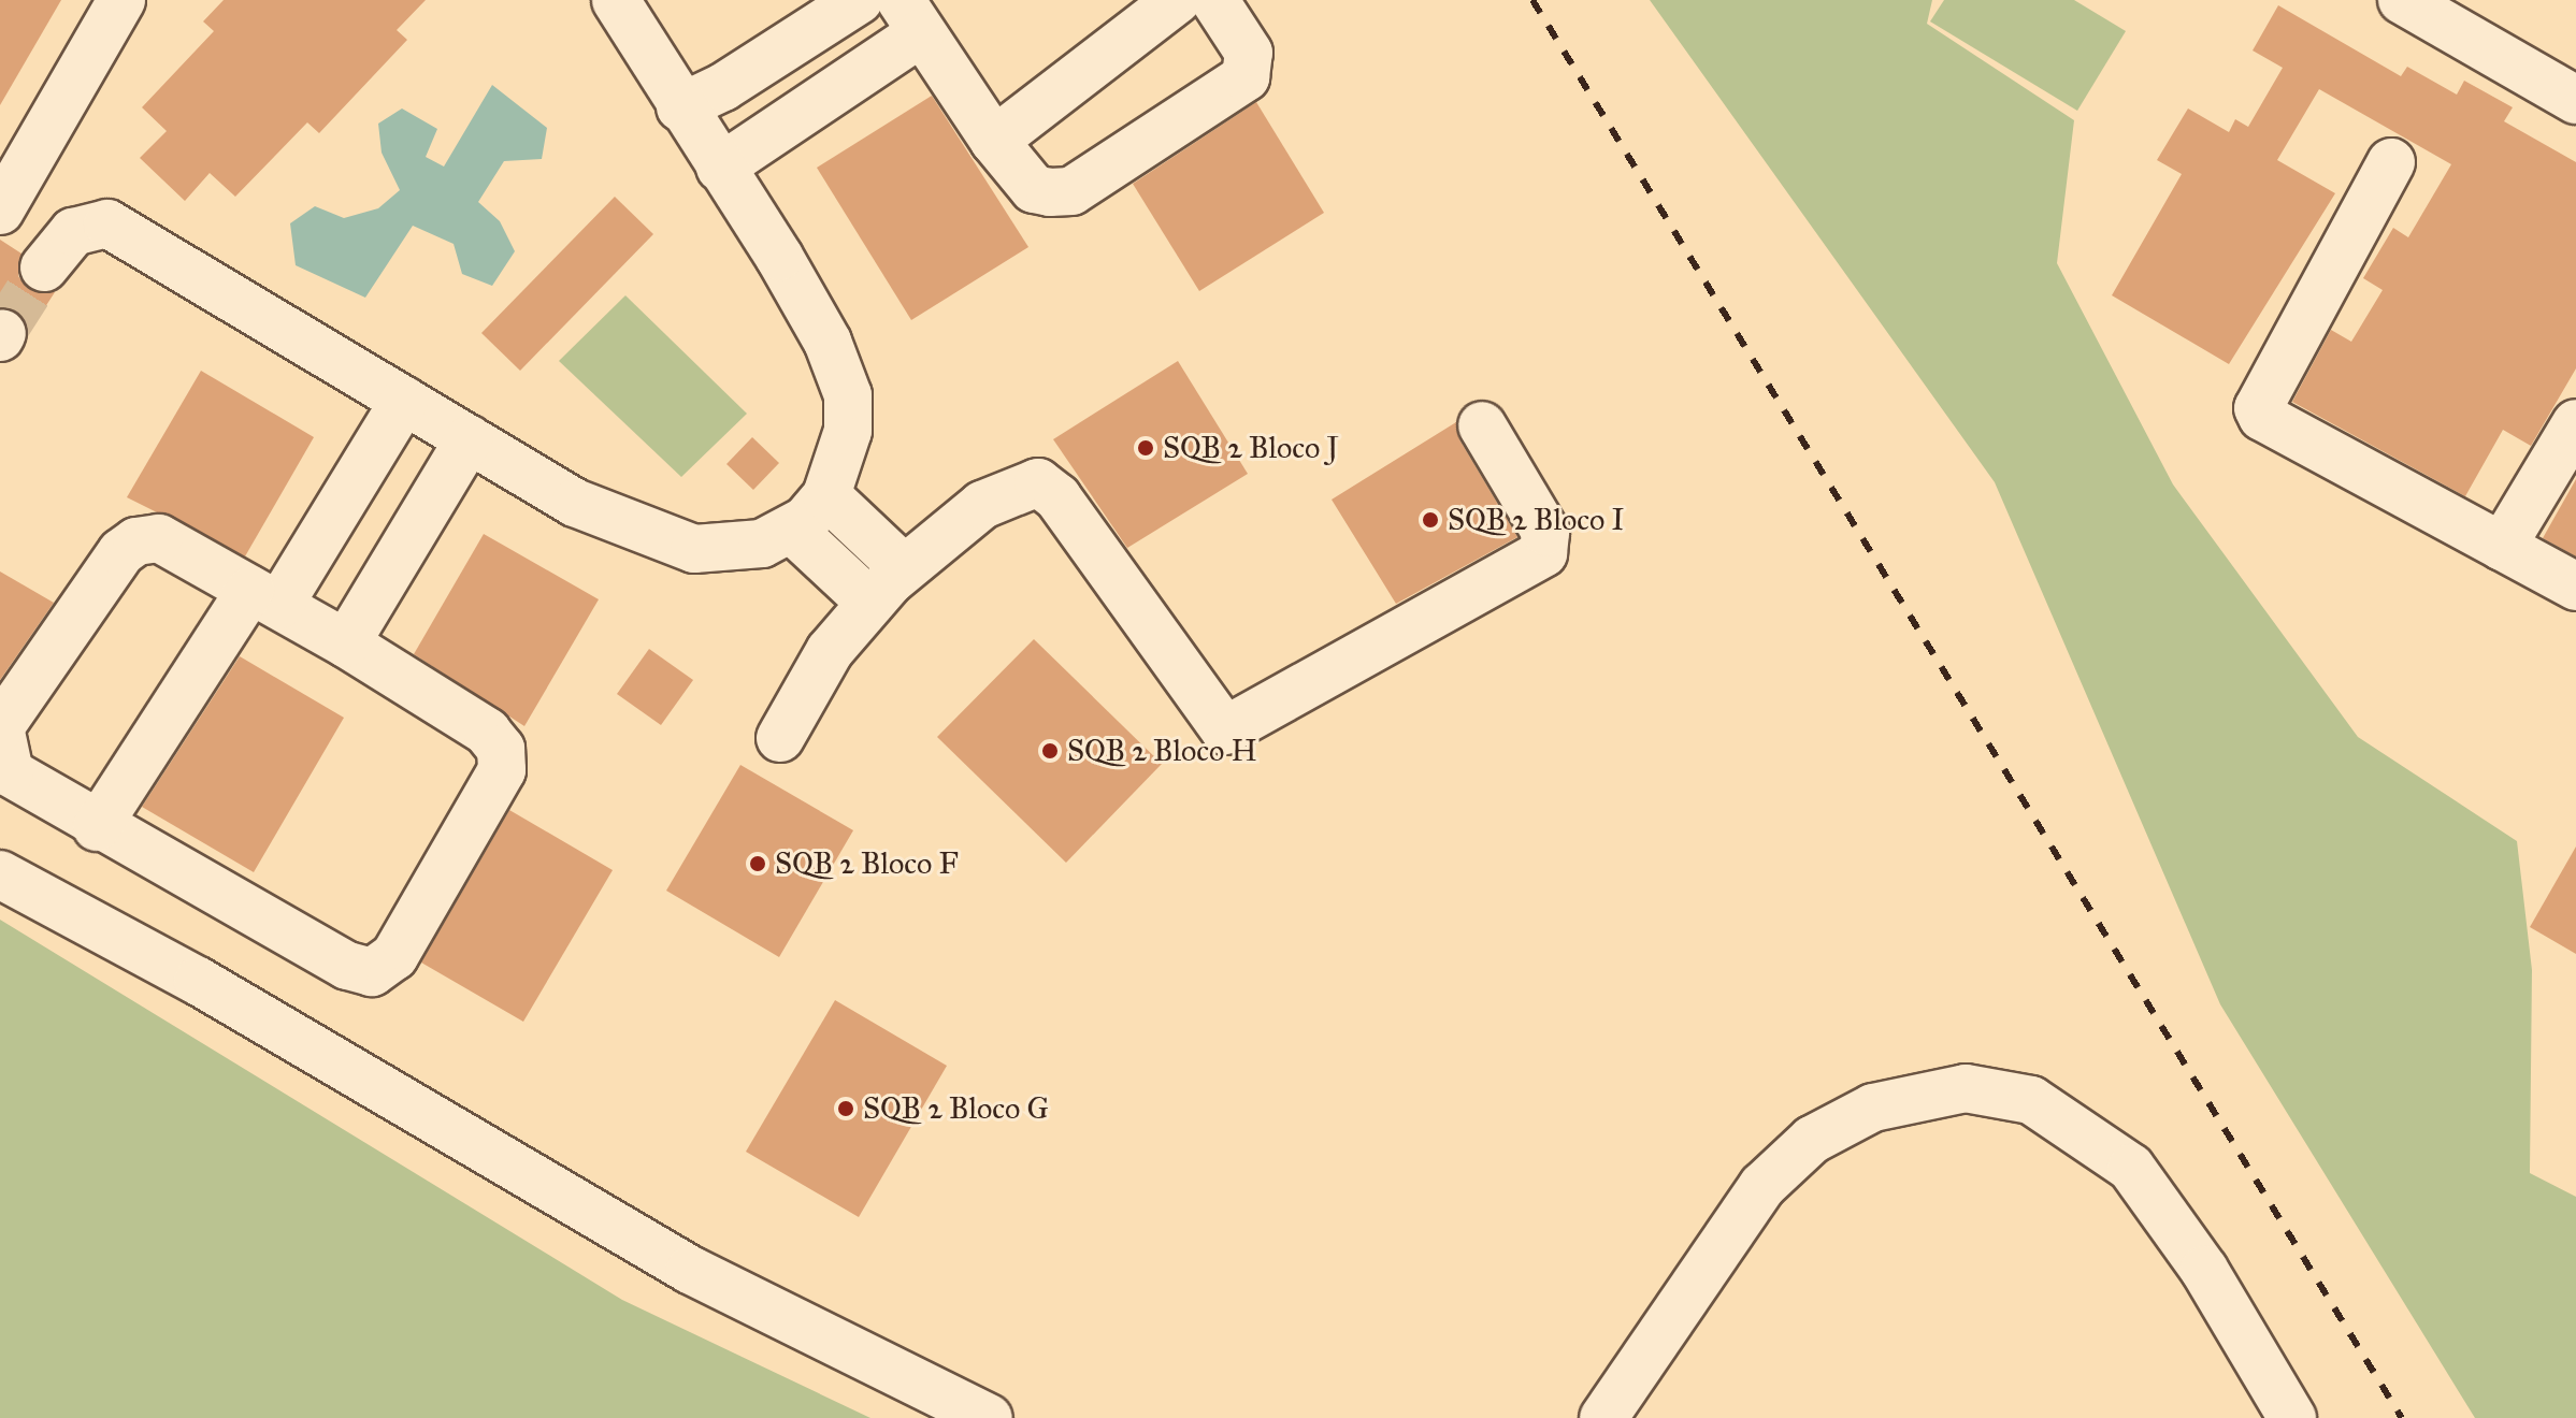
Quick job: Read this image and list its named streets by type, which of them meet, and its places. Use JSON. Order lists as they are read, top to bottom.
{
  "places": [
    "SQB 2 Bloco J",
    "SQB 2 Bloco I",
    "SQB 2 Bloco H",
    "SQB 2 Bloco F",
    "SQB 2 Bloco G"
  ]
}
